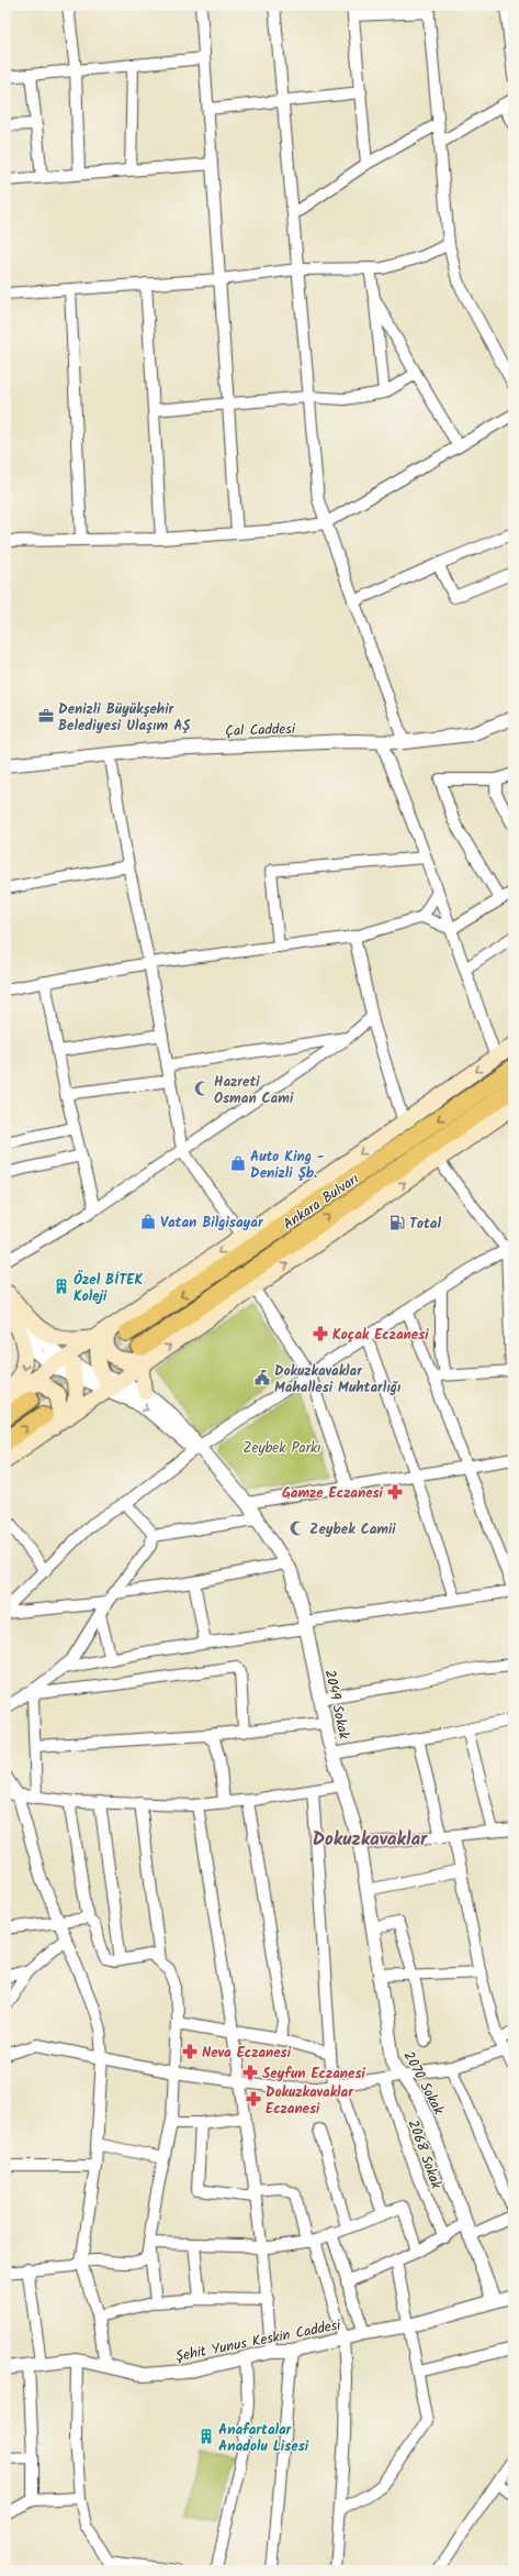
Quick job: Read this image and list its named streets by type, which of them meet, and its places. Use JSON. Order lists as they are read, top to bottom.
{
  "streets": {
    "main road": ["Ankara Bulvarı"],
    "street": [
      "Çal Caddesi",
      "2049 Sokak",
      "2070 Sokak",
      "2068 Sokak",
      "Şehit Yunus Keskin Caddesi"
    ]
  },
  "crossings": [
    ["2049 Sokak", "2070 Sokak"],
    ["2070 Sokak", "Şehit Yunus Keskin Caddesi"]
  ],
  "districts": ["Dokuzkavaklar"],
  "parks": ["Zeybek Parkı"],
  "places": {
    "office": ["Denizli Büyükşehir Belediyesi Ulaşım AŞ"],
    "mosque": ["Hazreti Osman Cami", "Zeybek Camii"],
    "shop": ["Auto King - Denizli Şb.", "Vatan Bilgisayar"],
    "fuel station": ["Total"],
    "building": ["Özel BİTEK Koleji", "Anafartalar Anadolu Lisesi"],
    "pharmacy": [
      "Koçak Eczanesi",
      "Gamze Eczanesi",
      "Neva Eczanesi",
      "Seyfun Eczanesi",
      "Dokuzkavaklar Eczanesi"
    ],
    "public building": ["Dokuzkavaklar Mahallesi Muhtarlığı"]
  }
}
